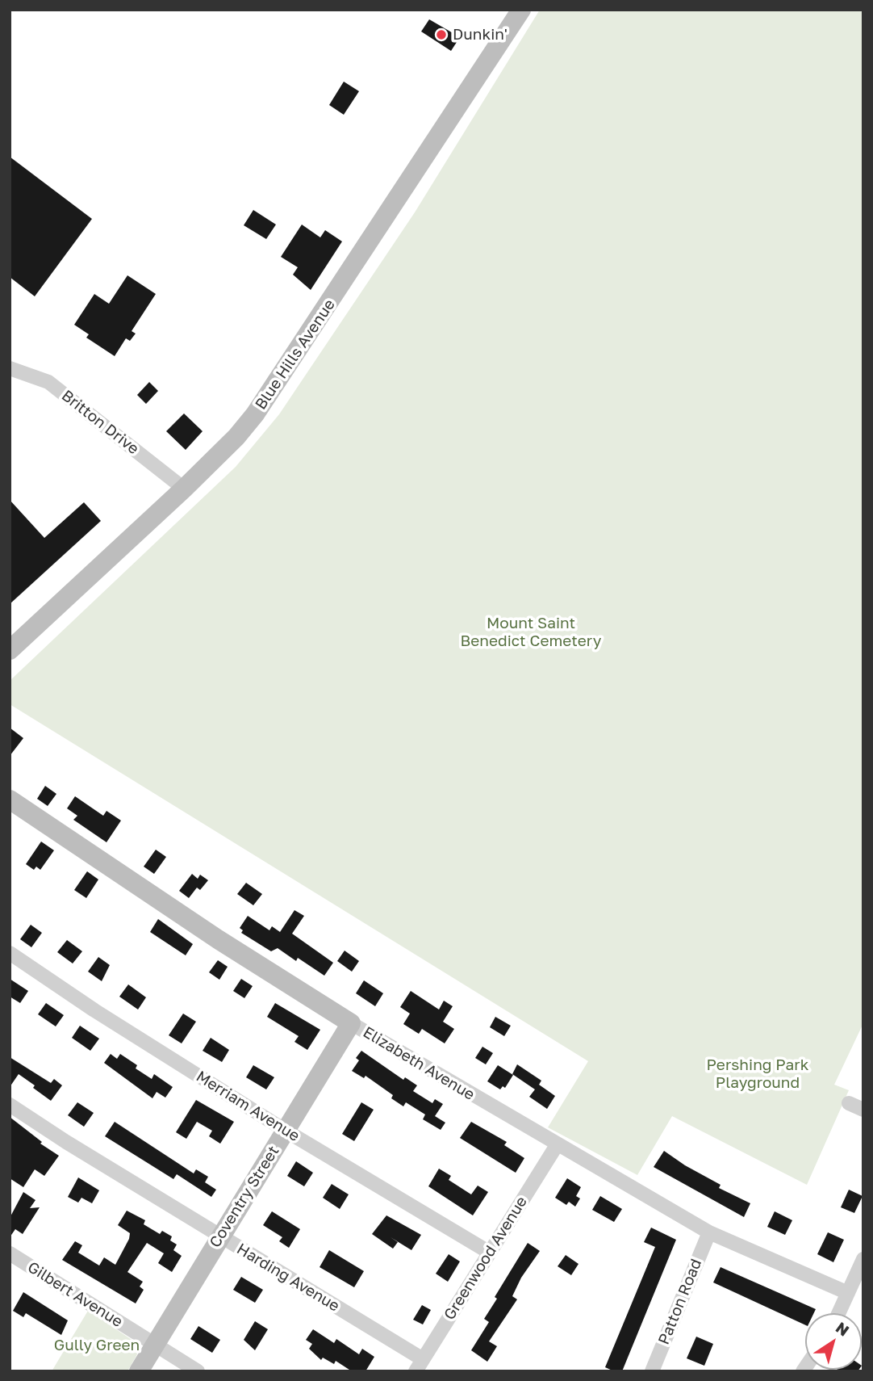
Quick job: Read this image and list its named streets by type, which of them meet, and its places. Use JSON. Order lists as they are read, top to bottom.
{
  "streets": {
    "main road": ["Blue Hills Avenue", "Elizabeth Avenue", "Coventry Street"],
    "street": [
      "Britton Drive",
      "Merriam Avenue",
      "Greenwood Avenue",
      "Harding Avenue",
      "Gilbert Avenue",
      "Patton Road"
    ]
  },
  "crossings": [
    ["Blue Hills Avenue", "Britton Drive"],
    ["Elizabeth Avenue", "Coventry Street"],
    ["Elizabeth Avenue", "Greenwood Avenue"],
    ["Elizabeth Avenue", "Patton Road"],
    ["Merriam Avenue", "Coventry Street"],
    ["Merriam Avenue", "Greenwood Avenue"],
    ["Coventry Street", "Harding Avenue"],
    ["Coventry Street", "Gilbert Avenue"],
    ["Greenwood Avenue", "Harding Avenue"]
  ],
  "parks": ["Mount Saint Benedict Cemetery", "Pershing Park Playground", "Gully Green"],
  "places": ["Dunkin'"],
  "north": "top right"
}
